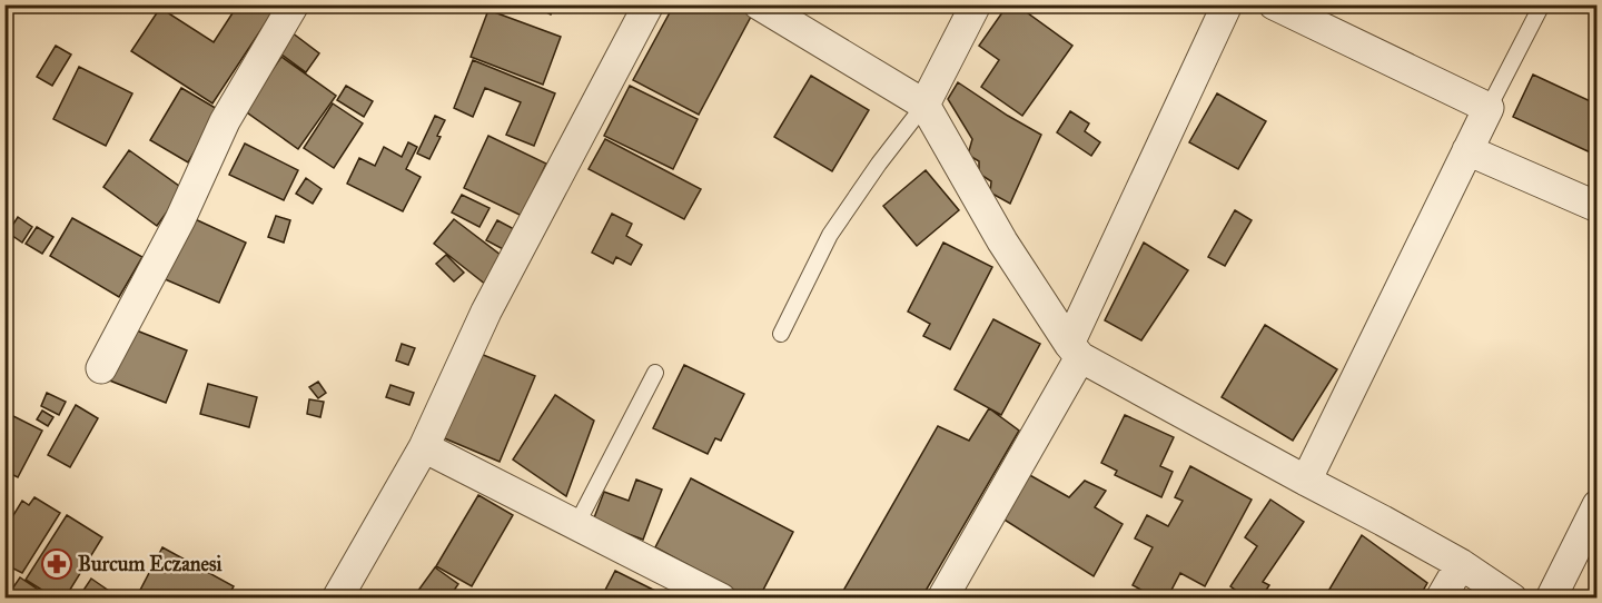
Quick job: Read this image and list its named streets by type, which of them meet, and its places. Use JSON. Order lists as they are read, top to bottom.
{
  "places": {
    "pharmacy": ["Burcum Eczanesi"]
  }
}
